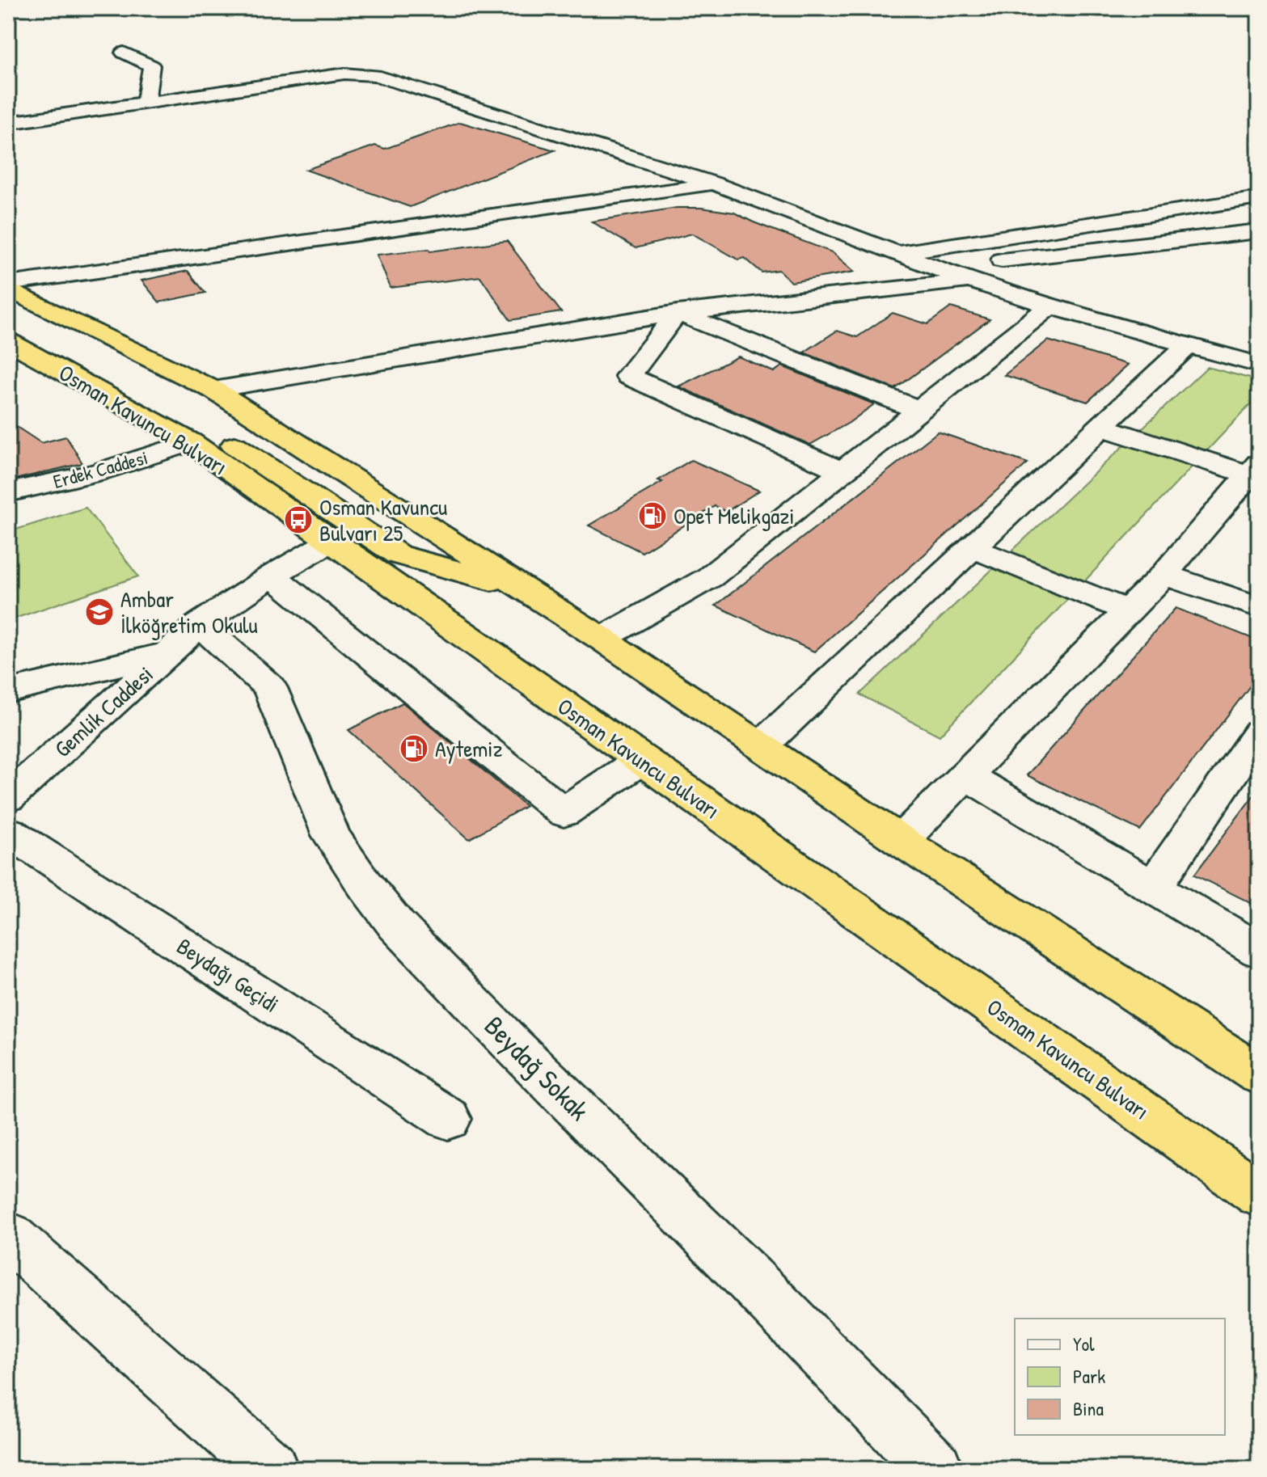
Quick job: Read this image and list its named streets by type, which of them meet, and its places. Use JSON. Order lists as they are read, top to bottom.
{
  "streets": {
    "highway": ["Osman Kavuncu Bulvarı"],
    "street": [
      "Erdek Caddesi",
      "Gemlik Caddesi",
      "Beydağı Geçidi",
      "Beydağ Sokak"
    ]
  },
  "crossings": [
    ["Osman Kavuncu Bulvarı", "Erdek Caddesi"],
    ["Osman Kavuncu Bulvarı", "Gemlik Caddesi"],
    ["Gemlik Caddesi", "Beydağ Sokak"]
  ],
  "places": {
    "fuel station": ["Opet Melikgazi", "Aytemiz"],
    "bus stop": ["Osman Kavuncu Bulvarı 25"],
    "school or university": ["Ambar İlköğretim Okulu"]
  },
  "legend": ["Yol", "Park", "Bina"]
}
